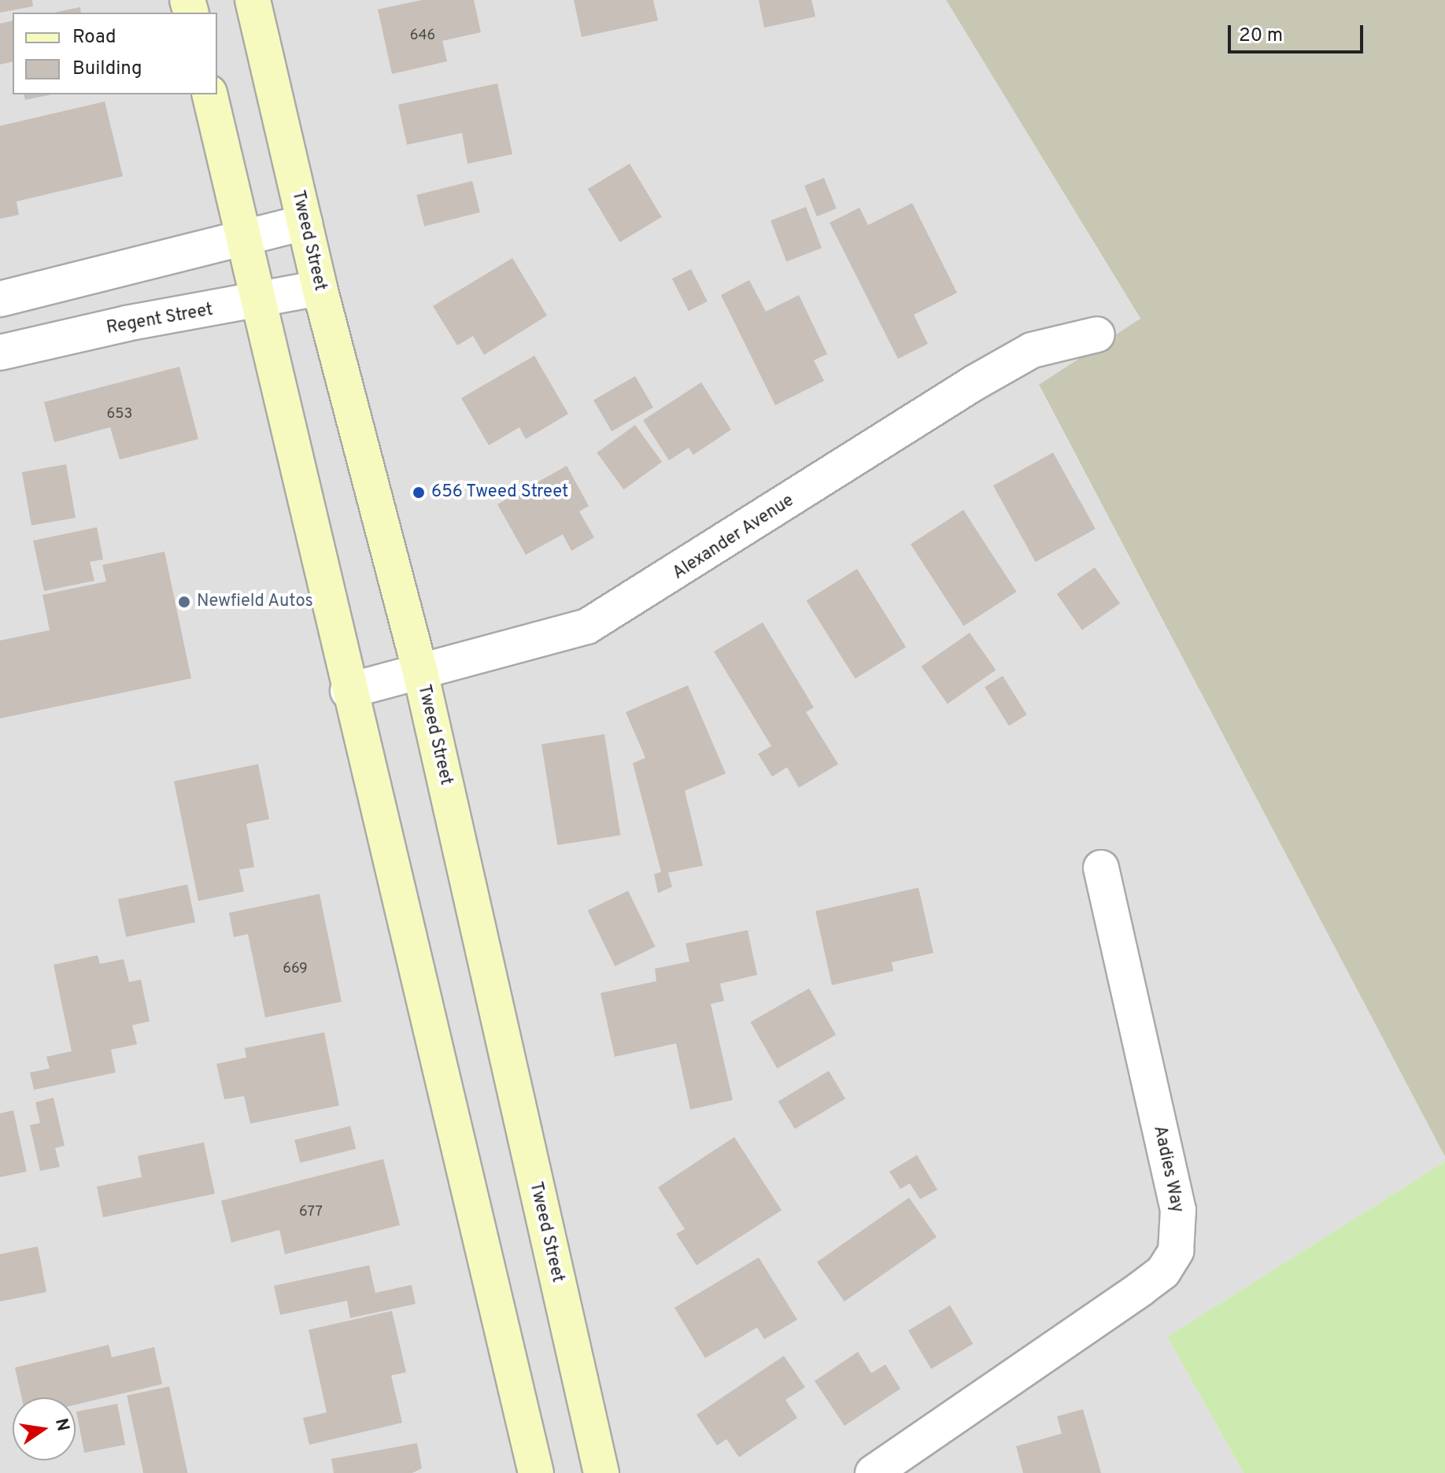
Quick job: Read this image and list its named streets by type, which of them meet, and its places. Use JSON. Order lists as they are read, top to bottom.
{
  "streets": {
    "main road": ["Tweed Street"],
    "street": ["Regent Street", "Alexander Avenue", "Aadies Way"]
  },
  "crossings": [
    ["Tweed Street", "Regent Street"],
    ["Tweed Street", "Alexander Avenue"]
  ],
  "places": ["656 Tweed Street", "Newfield Autos"],
  "house_numbers": [
    "646",
    "653",
    "669",
    "677"
  ],
  "legend": ["Road", "Building"],
  "scale_bar": "20 m",
  "north": "right"
}
